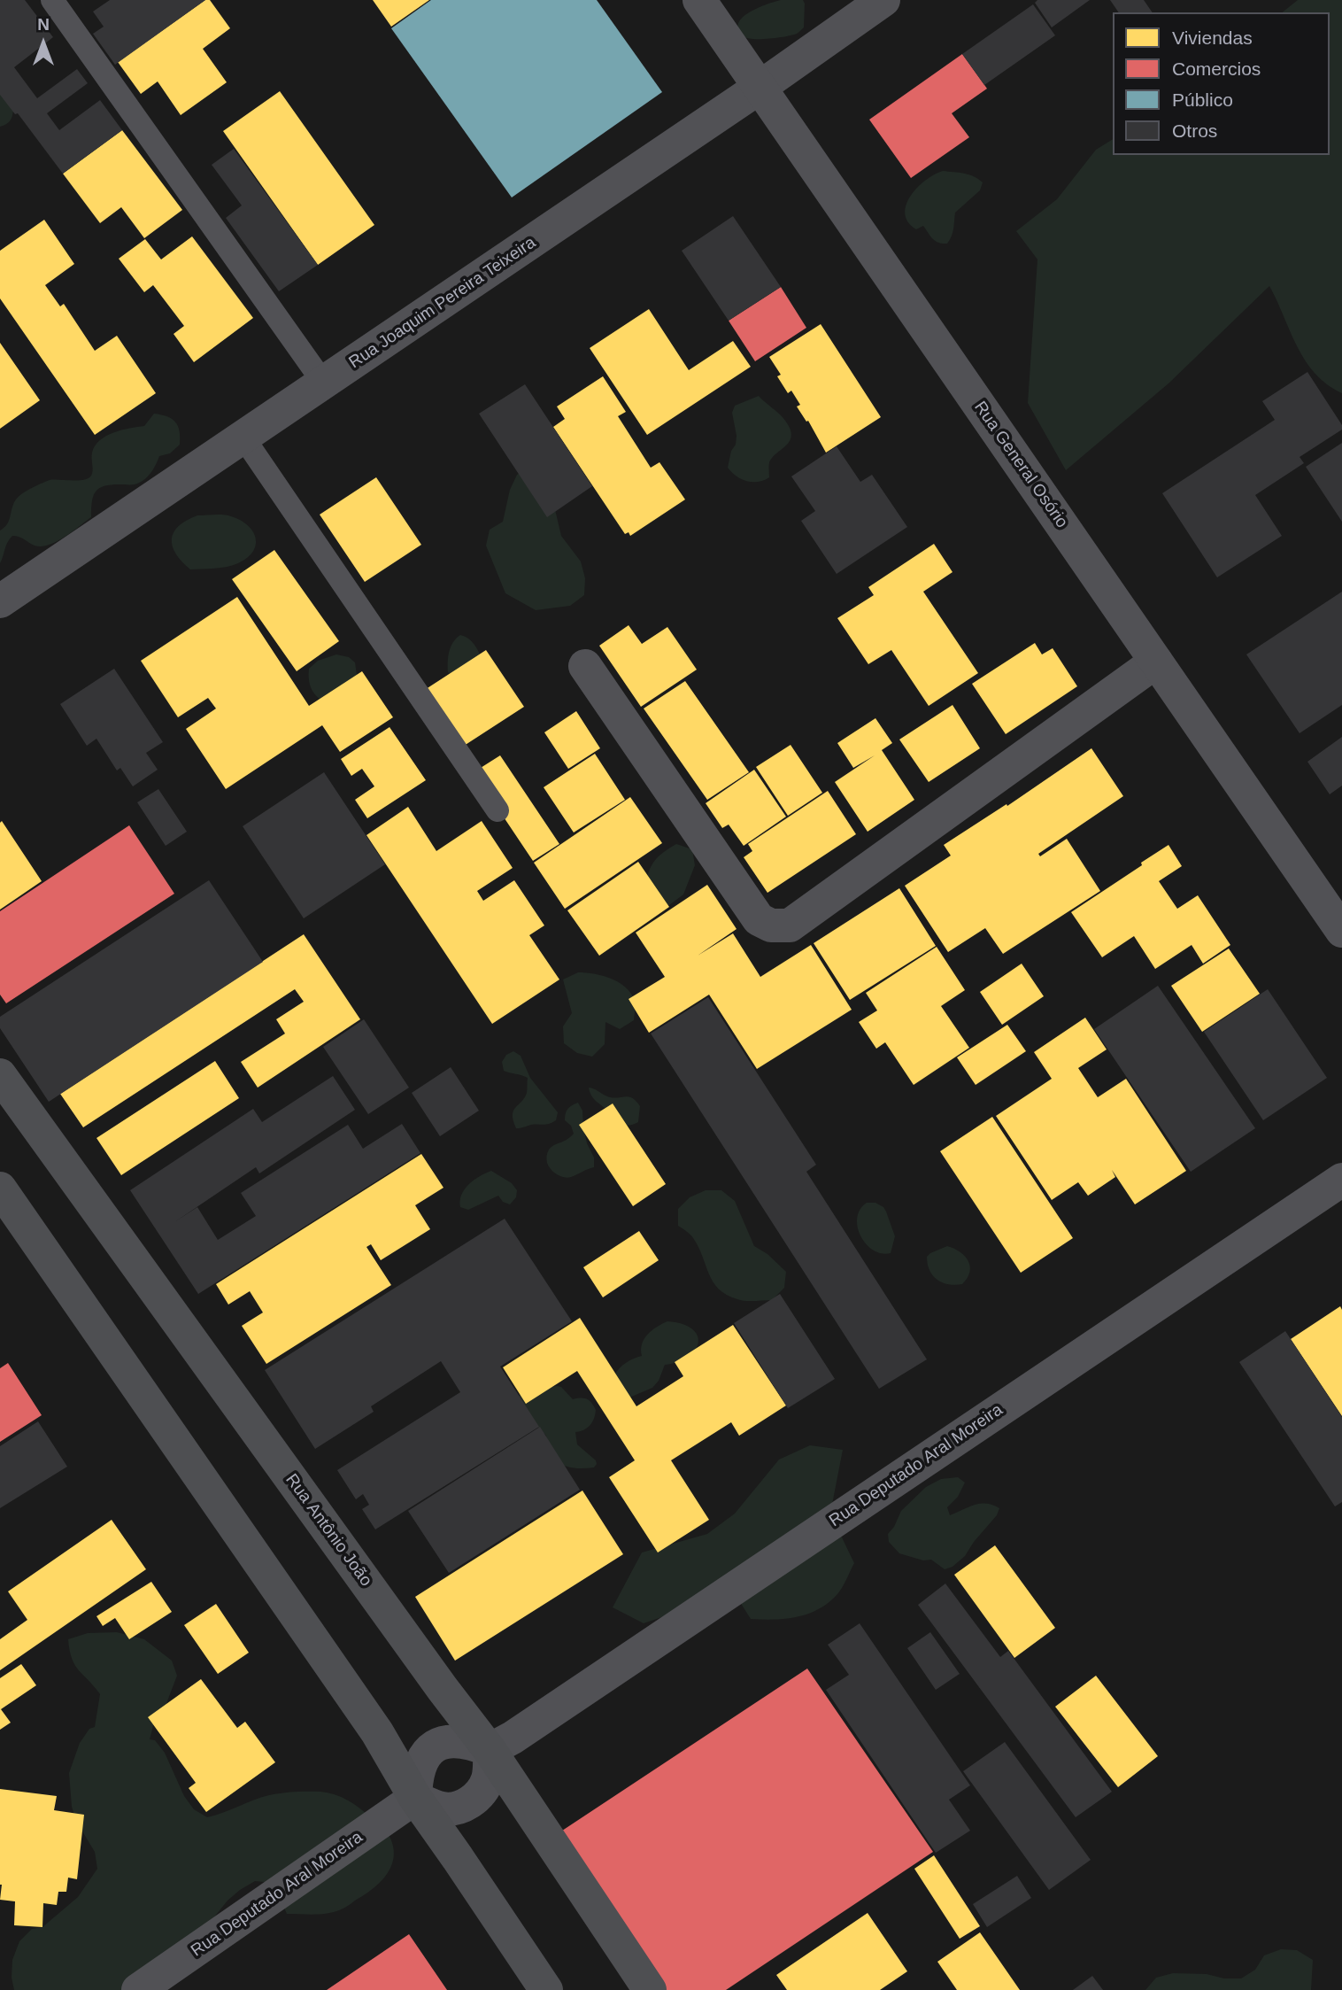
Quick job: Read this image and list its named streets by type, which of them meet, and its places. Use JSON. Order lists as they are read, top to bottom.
{
  "streets": {
    "main road": ["Rua Antônio João"],
    "street": ["Rua Joaquim Pereira Teixeira", "Rua General Osório", "Rua Deputado Aral Moreira"]
  },
  "crossings": [
    ["Rua Joaquim Pereira Teixeira", "Rua General Osório"],
    ["Rua Deputado Aral Moreira", "Rua Antônio João"]
  ],
  "legend": [
    "Viviendas",
    "Comercios",
    "Público",
    "Otros"
  ],
  "north": "top"
}
